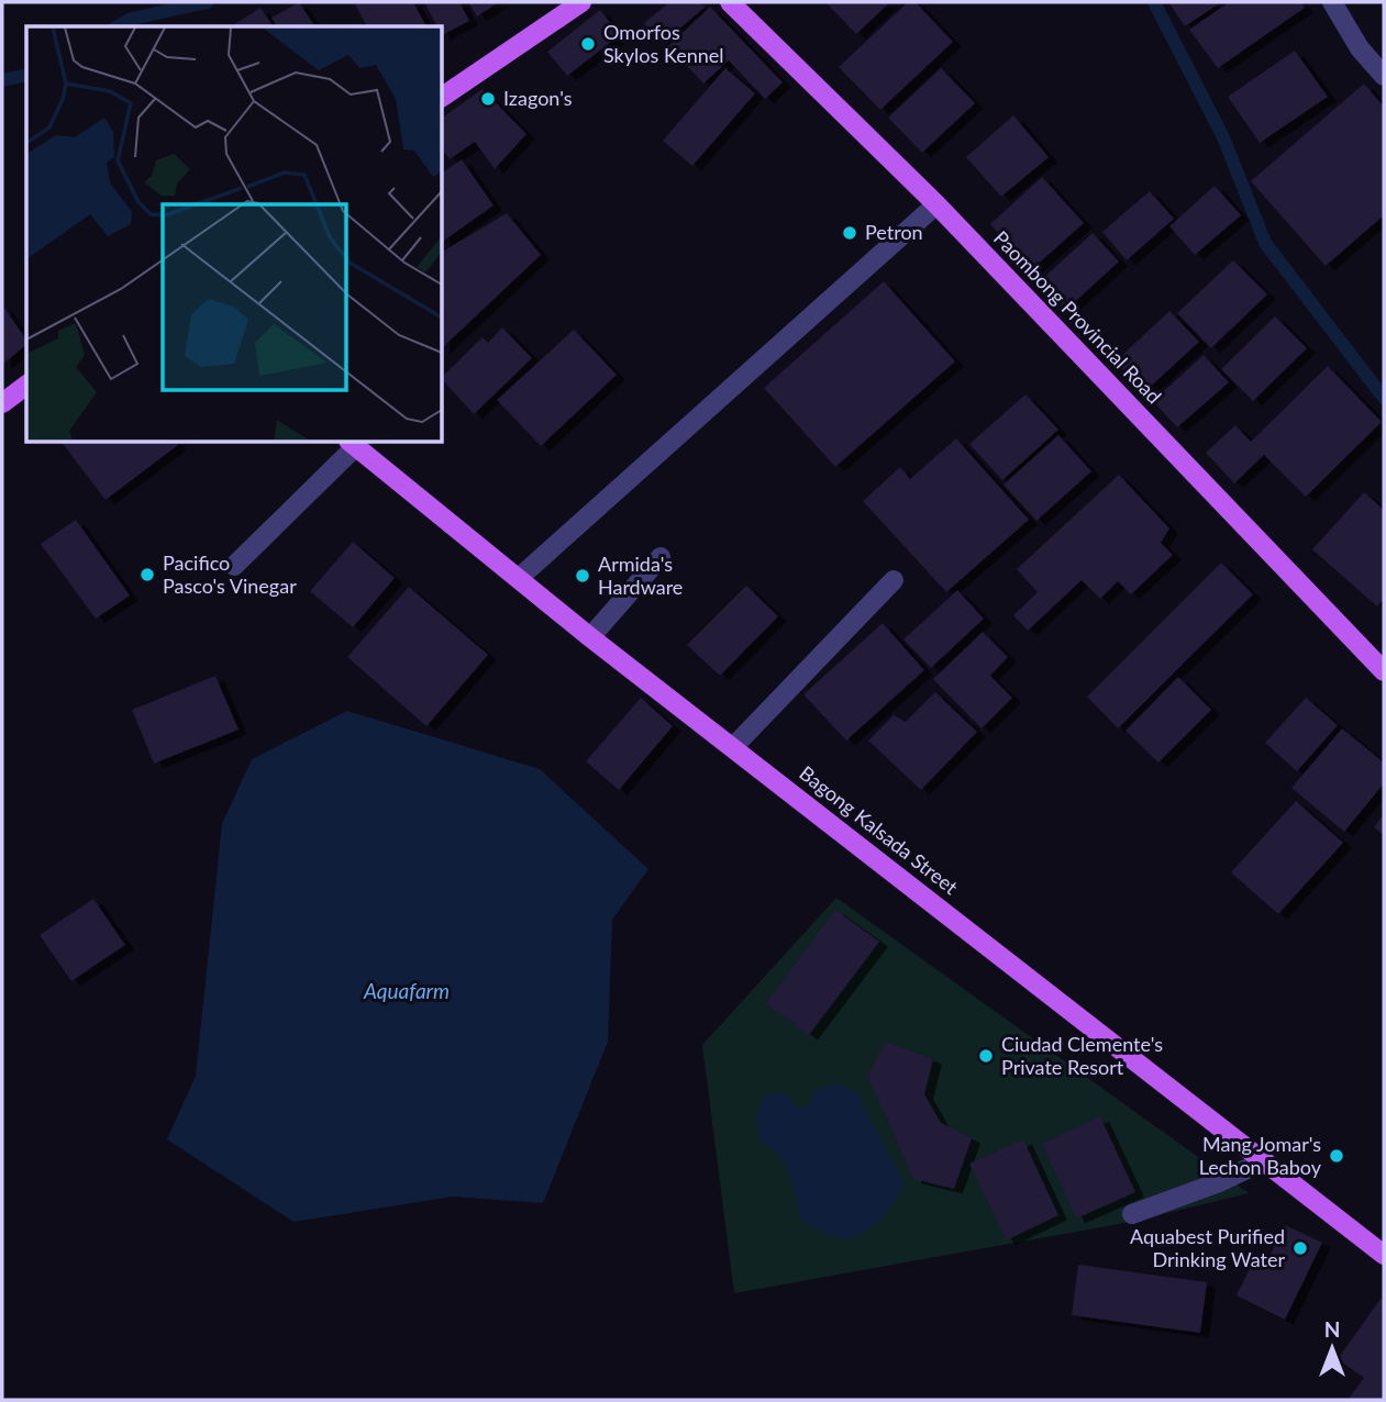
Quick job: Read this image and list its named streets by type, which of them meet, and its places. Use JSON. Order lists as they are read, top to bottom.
{
  "streets": {
    "main road": ["Paombong Provincial Road", "Bagong Kalsada Street"]
  },
  "water": ["Aquafarm"],
  "places": [
    "Omorfos Skylos Kennel",
    "Izagon's",
    "Petron",
    "Pacifico Pasco's Vinegar",
    "Armida's Hardware",
    "Ciudad Clemente's Private Resort",
    "Mang Jomar's Lechon Baboy",
    "Aquabest Purified Drinking Water"
  ],
  "north": "top"
}
